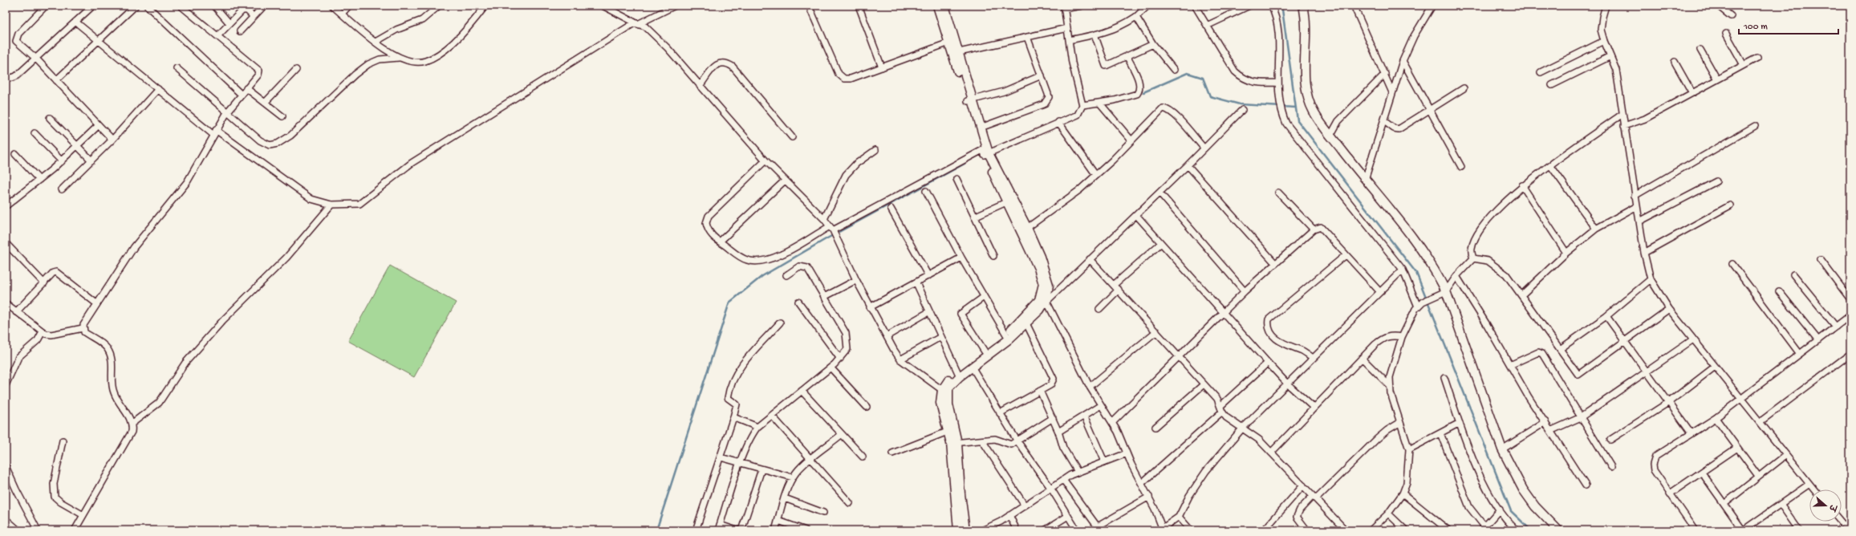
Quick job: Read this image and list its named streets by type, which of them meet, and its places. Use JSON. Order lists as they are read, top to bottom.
{
  "scale_bar": "100 m",
  "north": "right"
}
